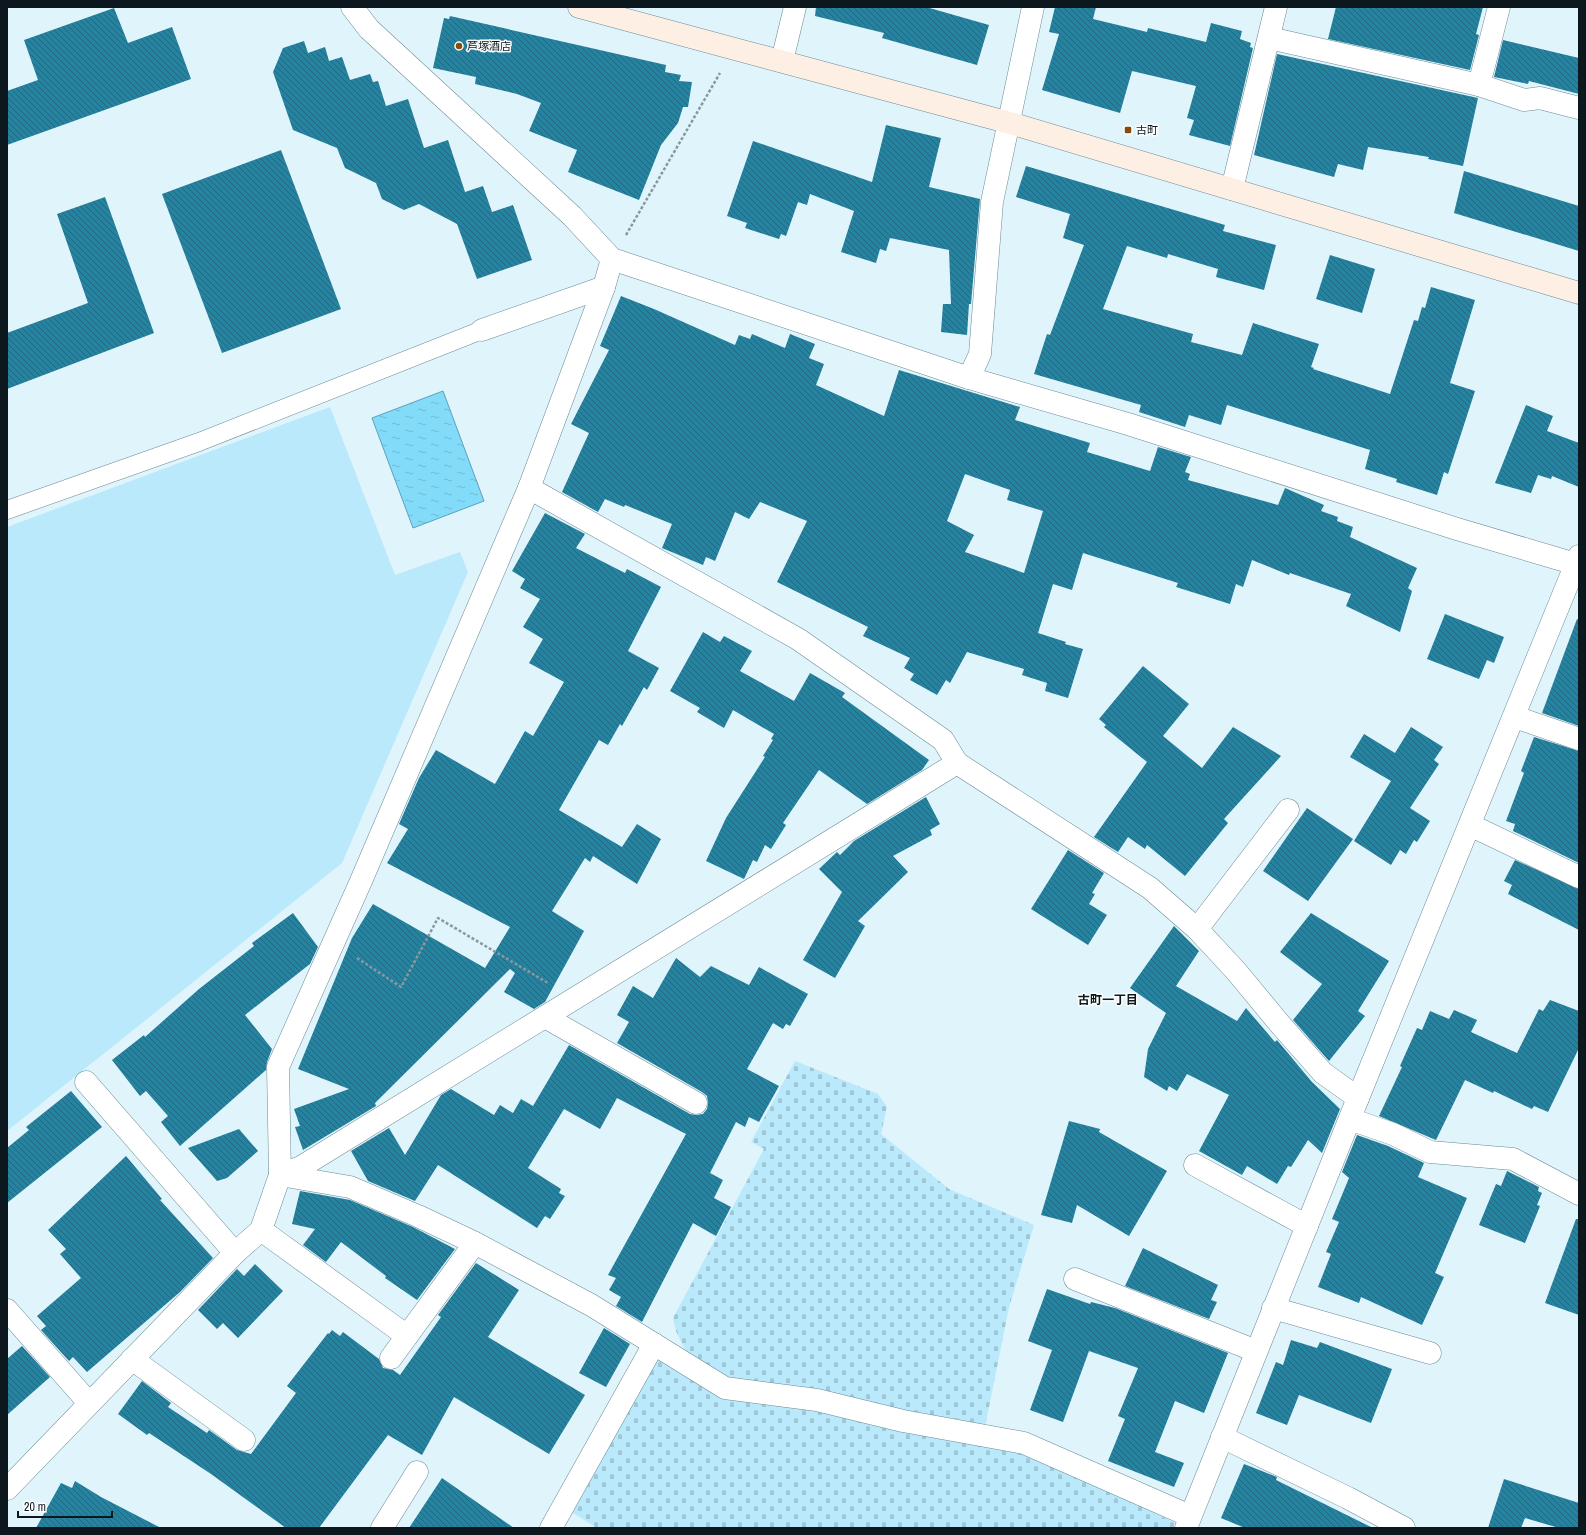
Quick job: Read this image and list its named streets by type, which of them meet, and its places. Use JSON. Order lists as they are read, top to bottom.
{
  "districts": ["古町一丁目"],
  "places": {
    "other": ["芦塚酒店"],
    "transit": ["古町"]
  },
  "scale_bar": "20 m"
}
